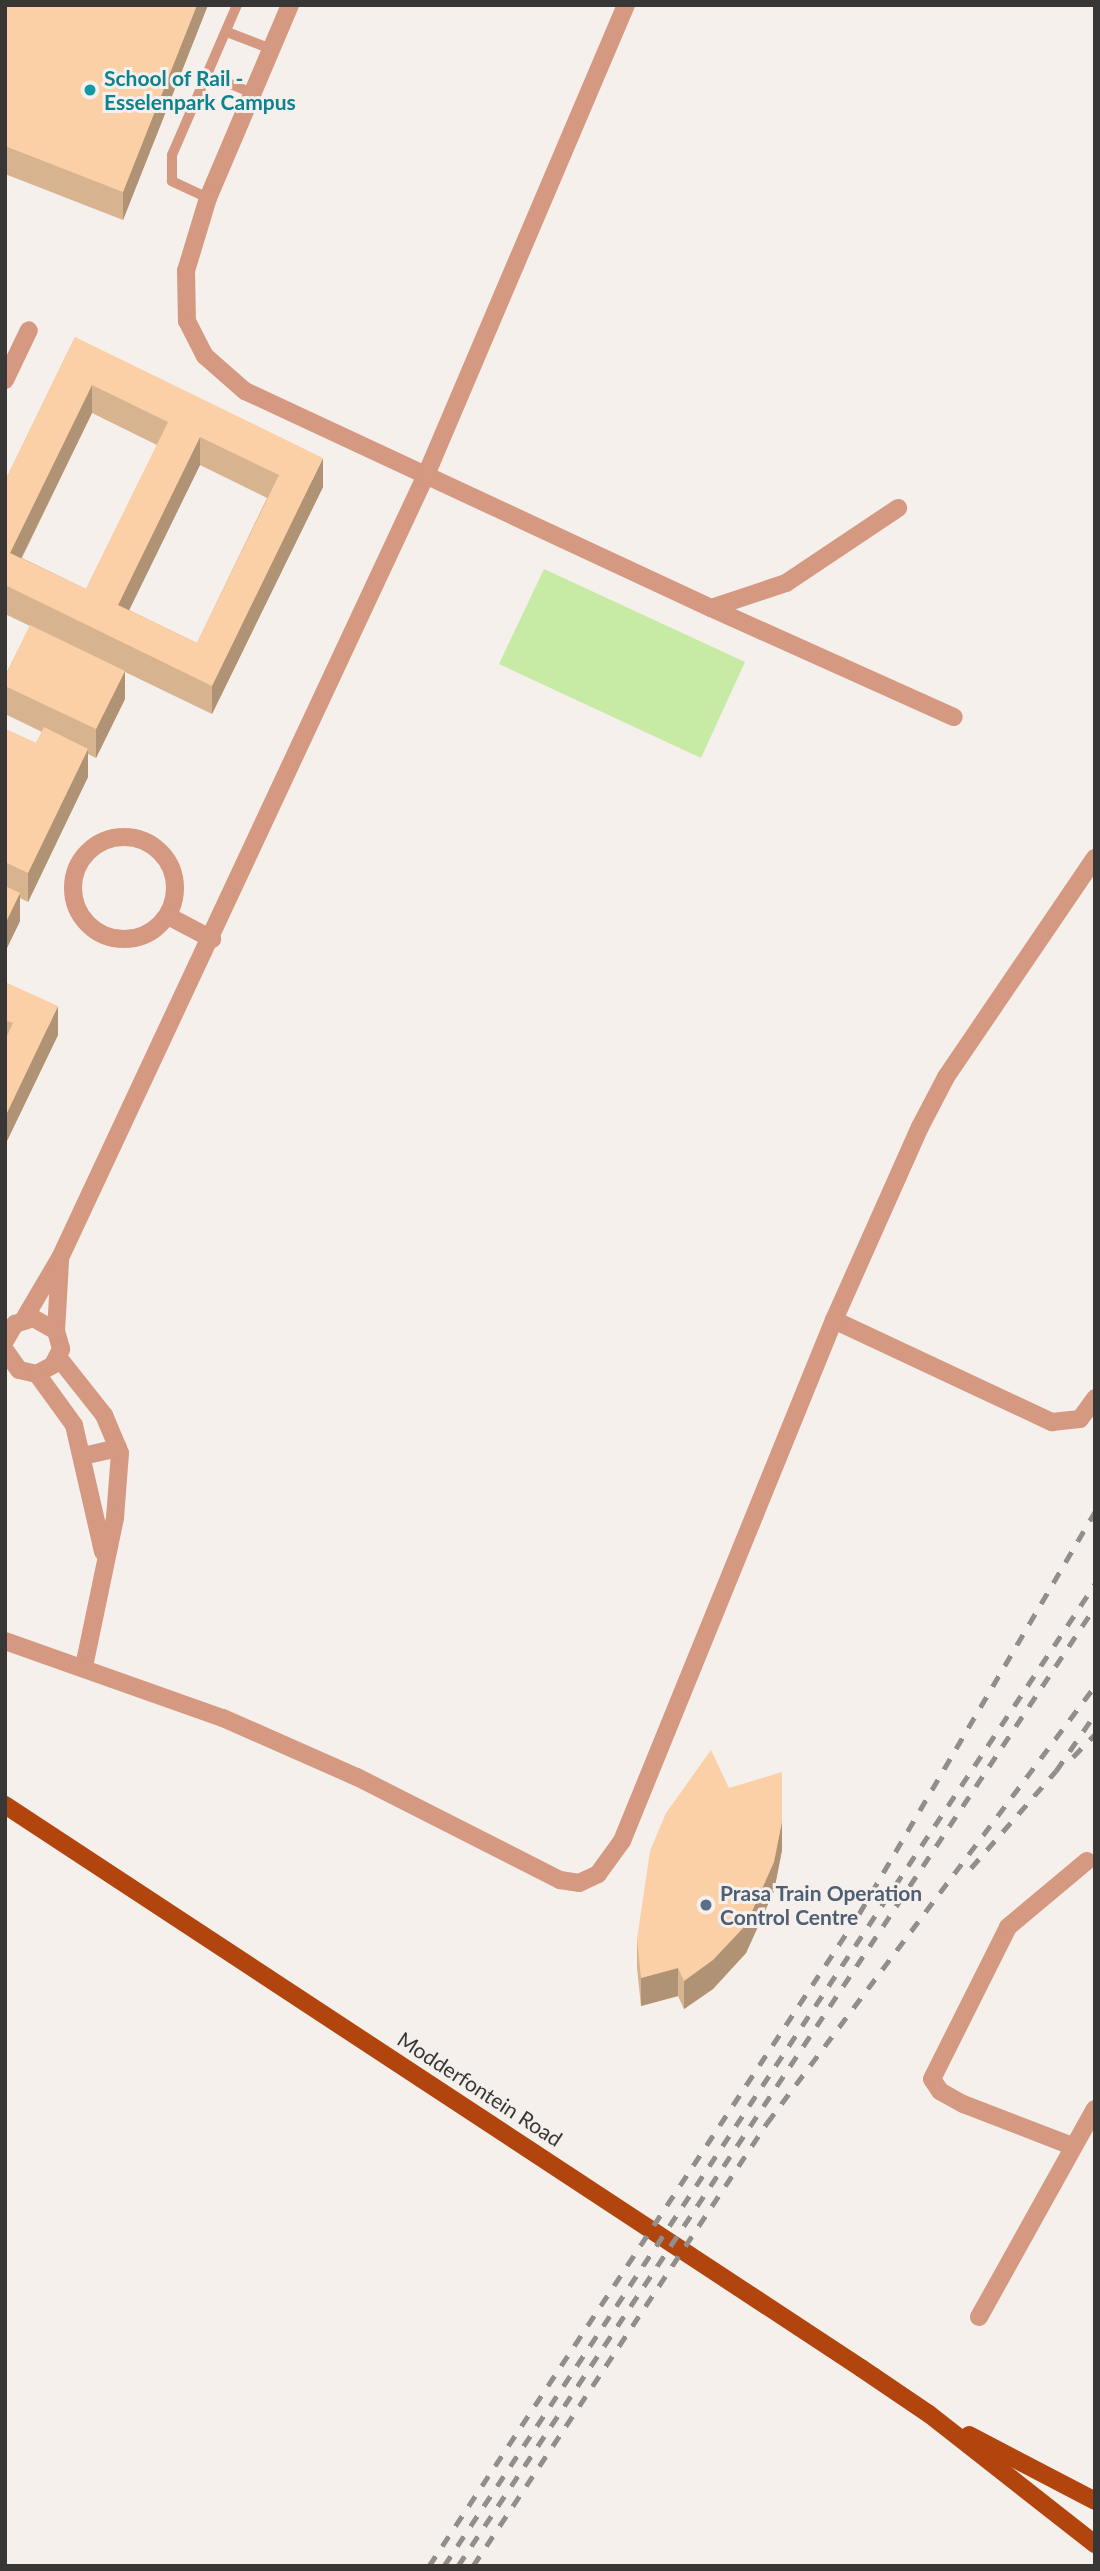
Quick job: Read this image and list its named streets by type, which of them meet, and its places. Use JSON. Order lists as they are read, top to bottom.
{
  "streets": {
    "main road": ["Modderfontein Road"]
  },
  "places": ["School of Rail - Esselenpark Campus", "Prasa Train Operation Control Centre"]
}
